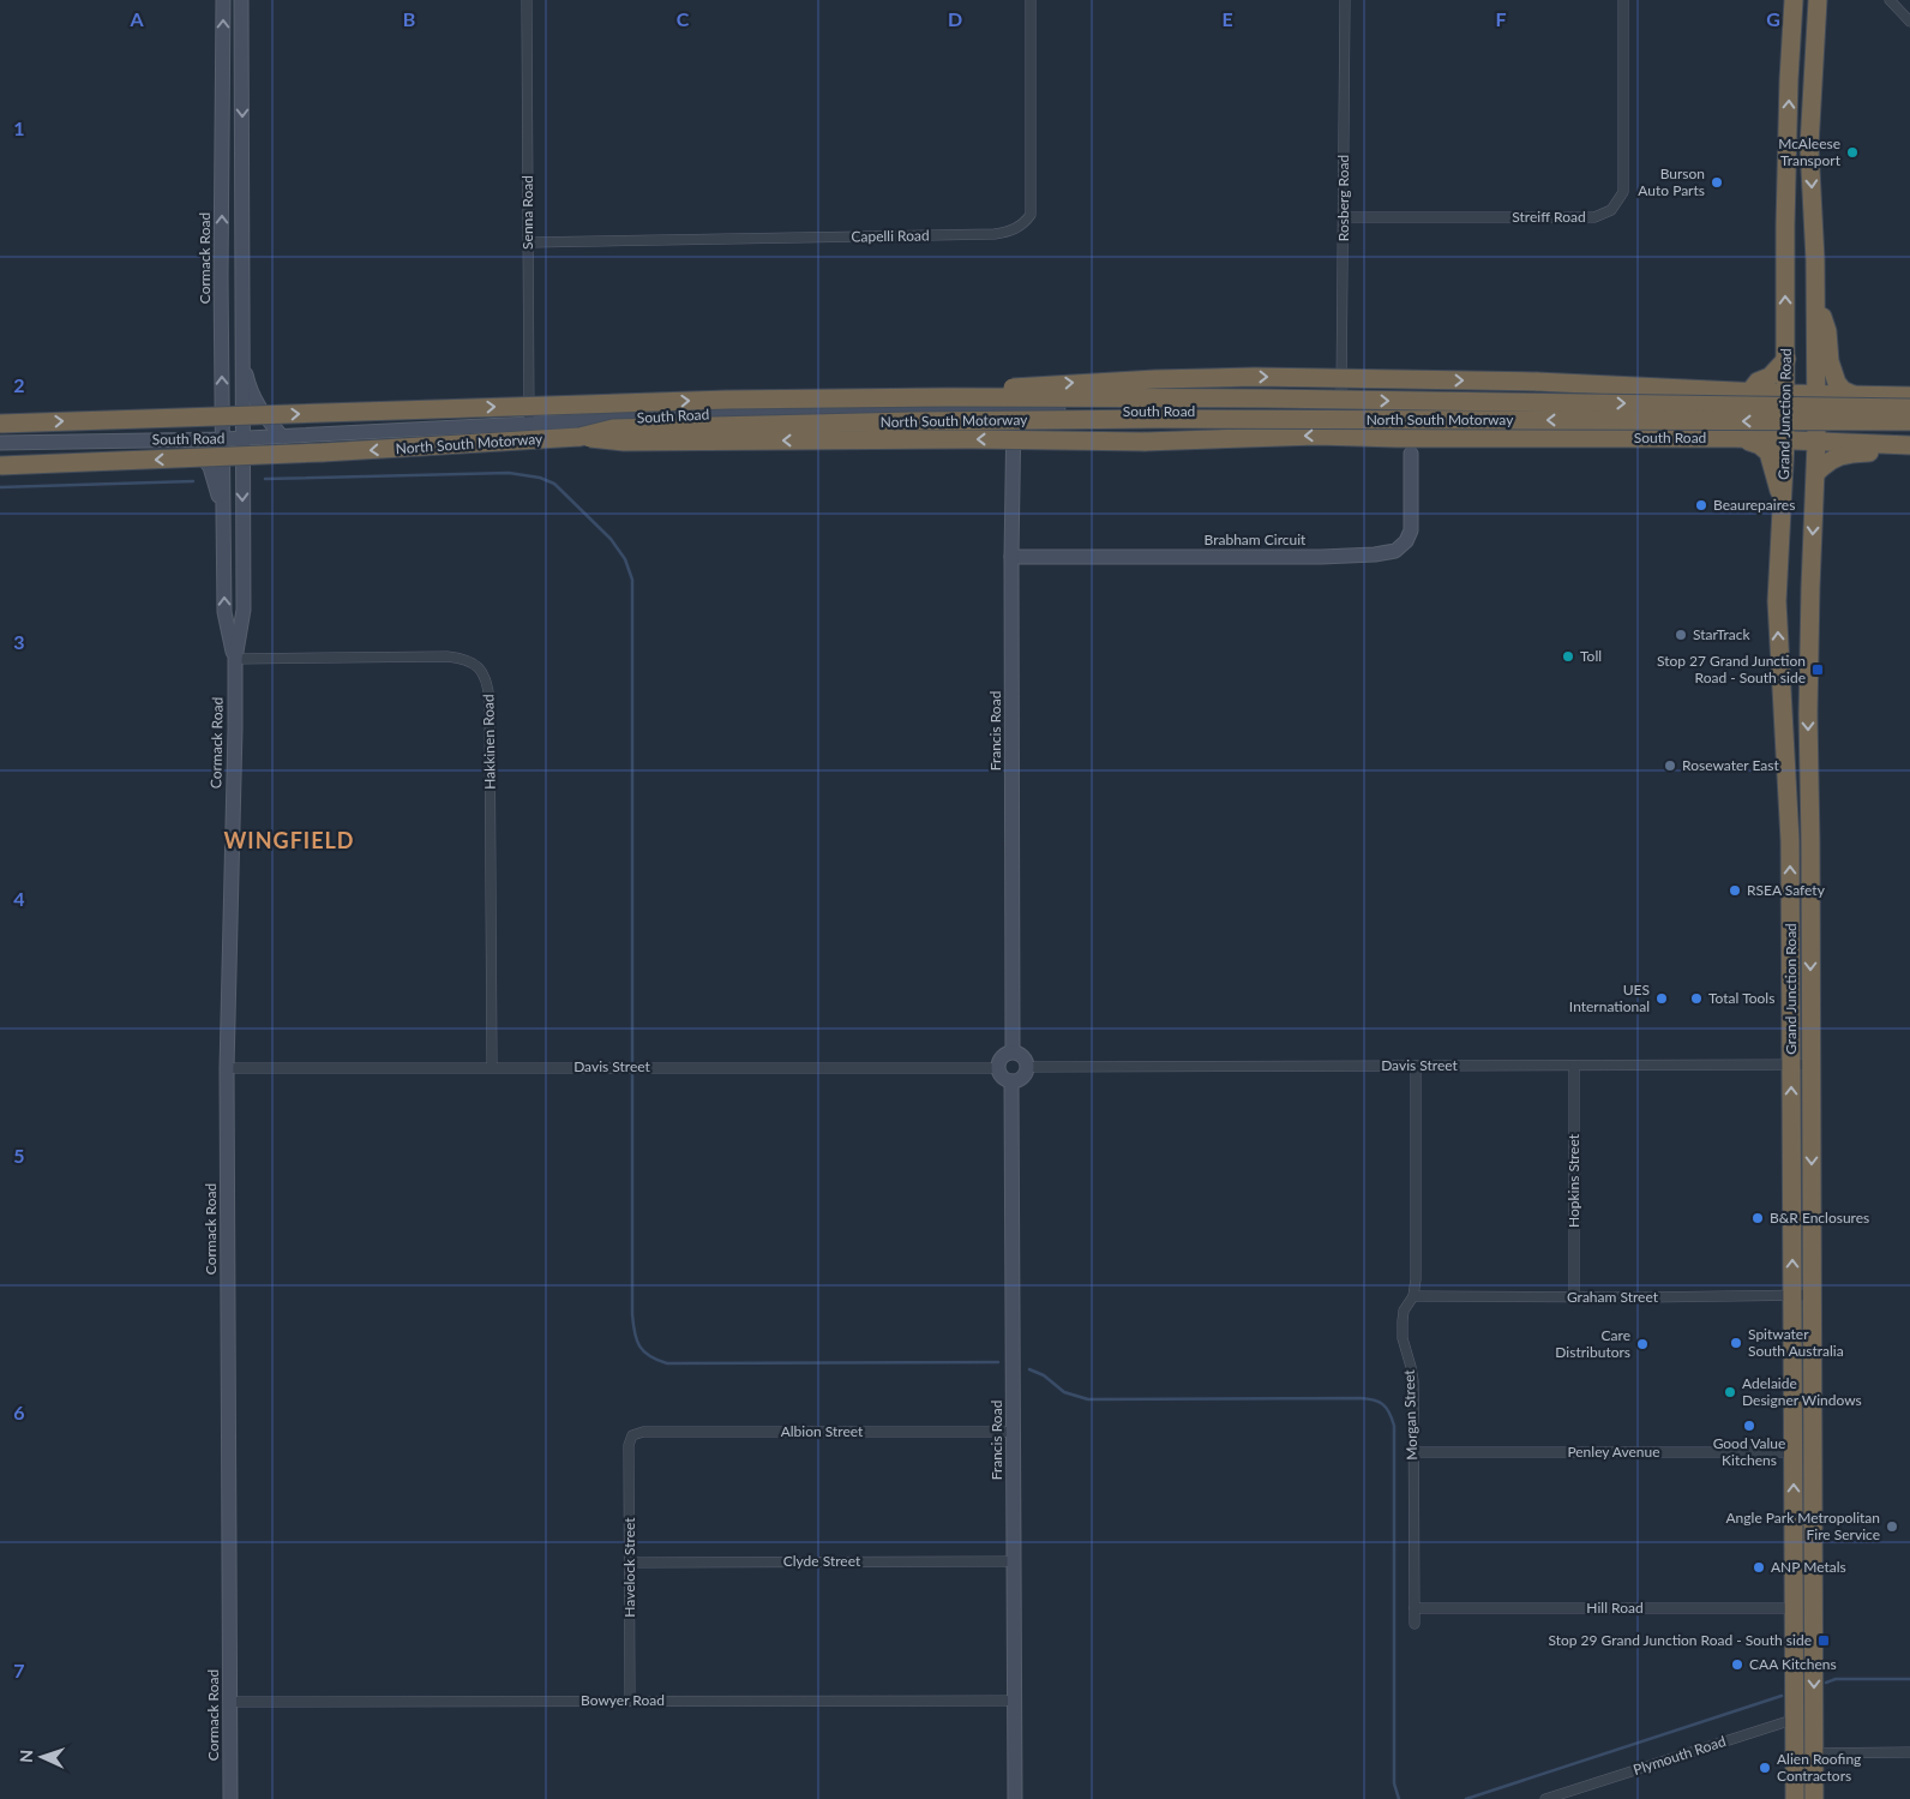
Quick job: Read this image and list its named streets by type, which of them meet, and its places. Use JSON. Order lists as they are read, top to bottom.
{
  "streets": {
    "highway": ["South Road", "Grand Junction Road", "North South Motorway"],
    "street": [
      "Rosberg Road",
      "Senna Road",
      "Streiff Road",
      "Capelli Road",
      "Cormack Road",
      "Brabham Circuit",
      "Francis Road",
      "Hakkinen Road",
      "Davis Street",
      "Hopkins Street",
      "Graham Street",
      "Morgan Street",
      "Albion Street",
      "Penley Avenue",
      "Clyde Street",
      "Havelock Street",
      "Hill Road",
      "Bowyer Road",
      "Plymouth Road"
    ]
  },
  "crossings": [
    ["Rosberg Road", "Streiff Road"],
    ["Rosberg Road", "South Road"],
    ["Senna Road", "Capelli Road"],
    ["Senna Road", "South Road"],
    ["Cormack Road", "South Road"],
    ["Cormack Road", "Hakkinen Road"],
    ["Cormack Road", "Davis Street"],
    ["Cormack Road", "Bowyer Road"],
    ["South Road", "Grand Junction Road"],
    ["South Road", "North South Motorway"],
    ["South Road", "Francis Road"],
    ["Grand Junction Road", "Davis Street"],
    ["Grand Junction Road", "Graham Street"],
    ["Grand Junction Road", "Penley Avenue"],
    ["Grand Junction Road", "Hill Road"],
    ["Grand Junction Road", "Plymouth Road"],
    ["Brabham Circuit", "Francis Road"],
    ["Francis Road", "Davis Street"],
    ["Francis Road", "Albion Street"],
    ["Francis Road", "Clyde Street"],
    ["Francis Road", "Bowyer Road"],
    ["Hakkinen Road", "Davis Street"],
    ["Davis Street", "Hopkins Street"],
    ["Davis Street", "Morgan Street"],
    ["Hopkins Street", "Graham Street"],
    ["Graham Street", "Morgan Street"],
    ["Morgan Street", "Penley Avenue"],
    ["Morgan Street", "Hill Road"],
    ["Albion Street", "Havelock Street"],
    ["Clyde Street", "Havelock Street"],
    ["Havelock Street", "Bowyer Road"]
  ],
  "districts": ["WINGFIELD"],
  "places": {
    "other": [
      "McAleese Transport",
      "Burson Auto Parts",
      "Beaurepaires",
      "StarTrack",
      "Toll",
      "Rosewater East",
      "RSEA Safety",
      "UES International",
      "Total Tools",
      "B&R Enclosures",
      "Spitwater South Australia",
      "Care Distributors",
      "Adelaide Designer Windows",
      "Good Value Kitchens",
      "Angle Park Metropolitan Fire Service",
      "ANP Metals",
      "CAA Kitchens",
      "Alien Roofing Contractors"
    ],
    "transit": ["Stop 27 Grand Junction Road - South side", "Stop 29 Grand Junction Road - South side"]
  },
  "north": "left",
  "grid": {
    "columns": [
      "A",
      "B",
      "C",
      "D",
      "E",
      "F",
      "G"
    ],
    "rows": [
      "1",
      "2",
      "3",
      "4",
      "5",
      "6",
      "7"
    ]
  }
}
